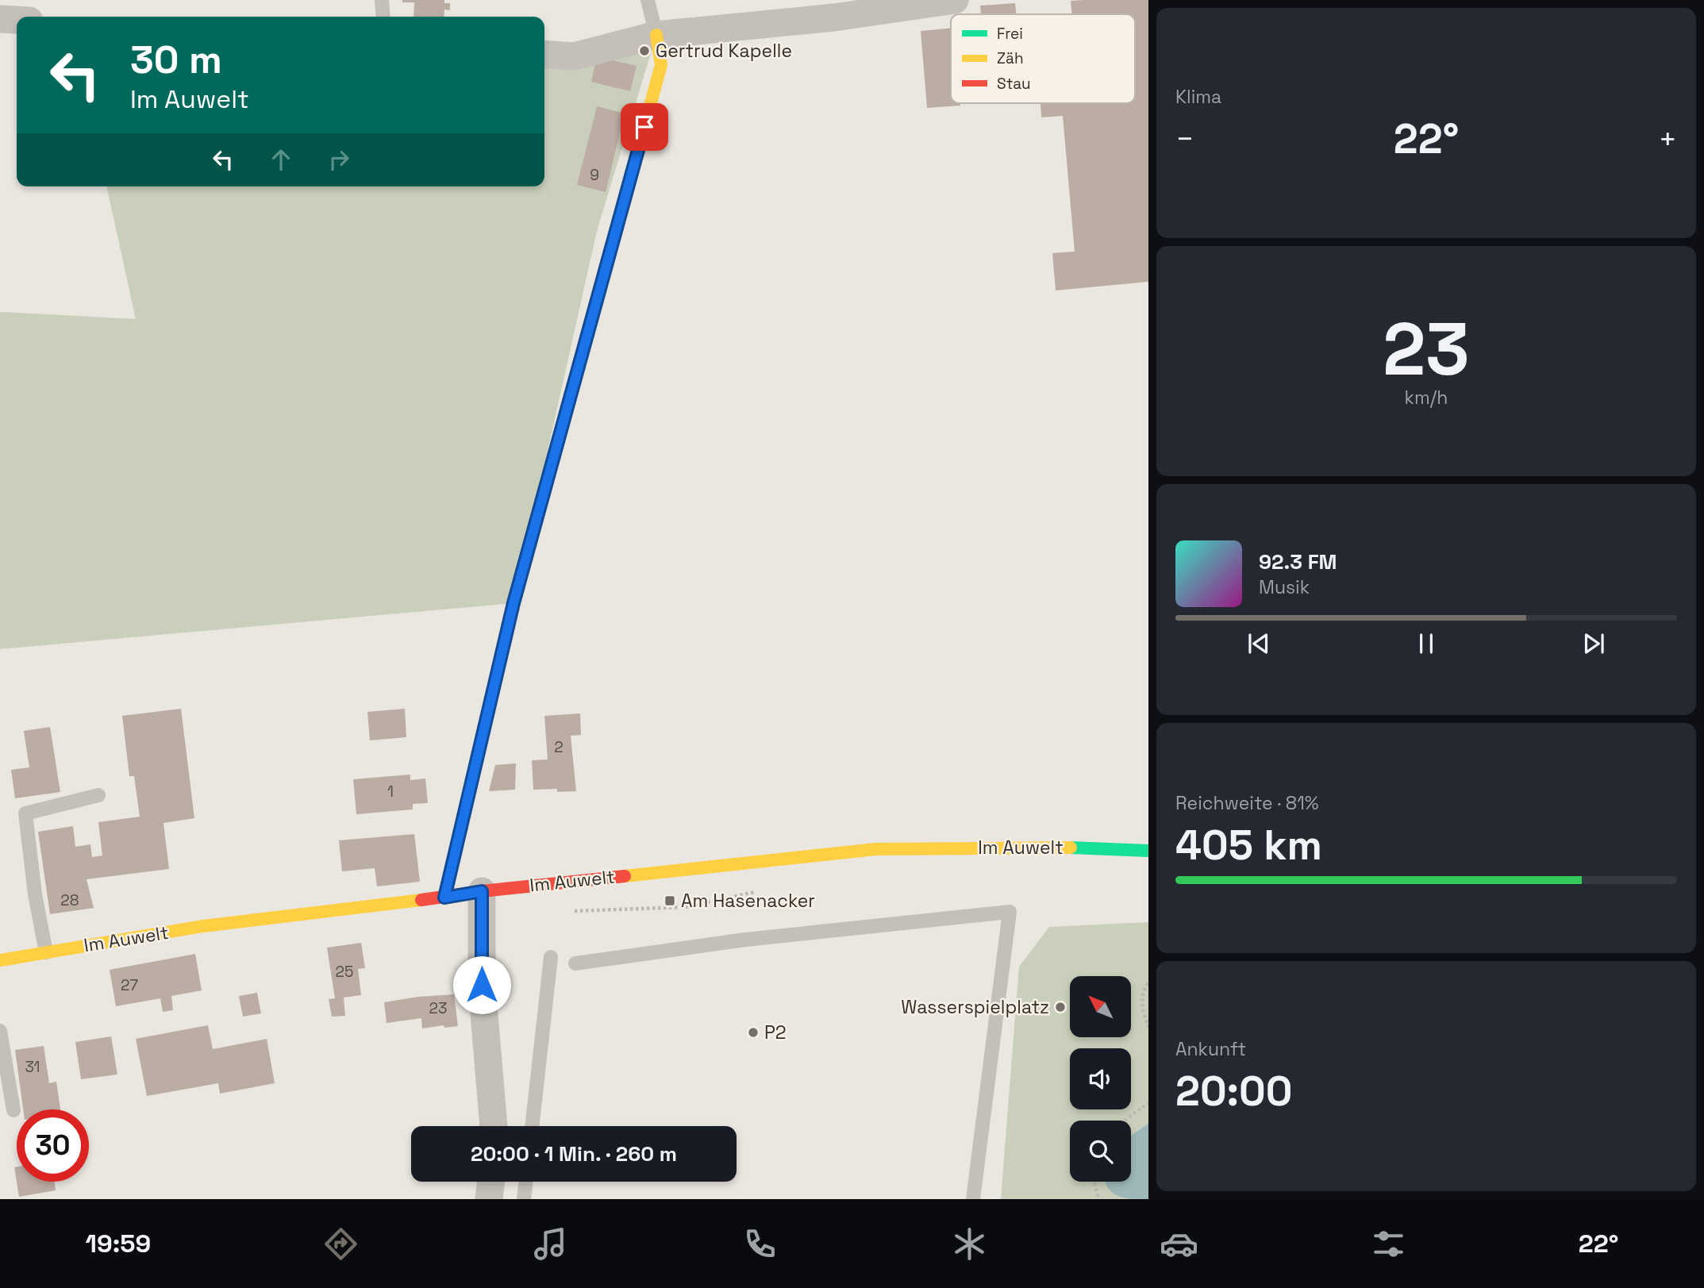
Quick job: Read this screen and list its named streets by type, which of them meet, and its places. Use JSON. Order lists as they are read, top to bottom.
{
  "streets": {
    "main road": ["Im Auwelt"]
  },
  "places": {
    "other": ["Gertrud Kapelle", "Wasserspielplatz", "P2"],
    "transit": ["Am Hasenacker"]
  },
  "house_numbers": [
    "9",
    "2",
    "1",
    "28",
    "25",
    "27",
    "23",
    "31"
  ],
  "legend": ["Frei", "Zäh", "Stau"],
  "north": "top left",
  "page": {
    "tile": [
      "Klima",
      ["23", "km/h"],
      ["Reichweite · 81%", "405 km"],
      ["Ankunft", "20:00"]
    ],
    "turn": ["30 m", "Im Auwelt"],
    "heat": ["−", "22°", "+"],
    "song": ["92.3 FM", "Musik"],
    "limit": "30",
    "trip": "20:00 · 1 Min. · 260 m",
    "tabs": ["19:59", "22°"]
  }
}
